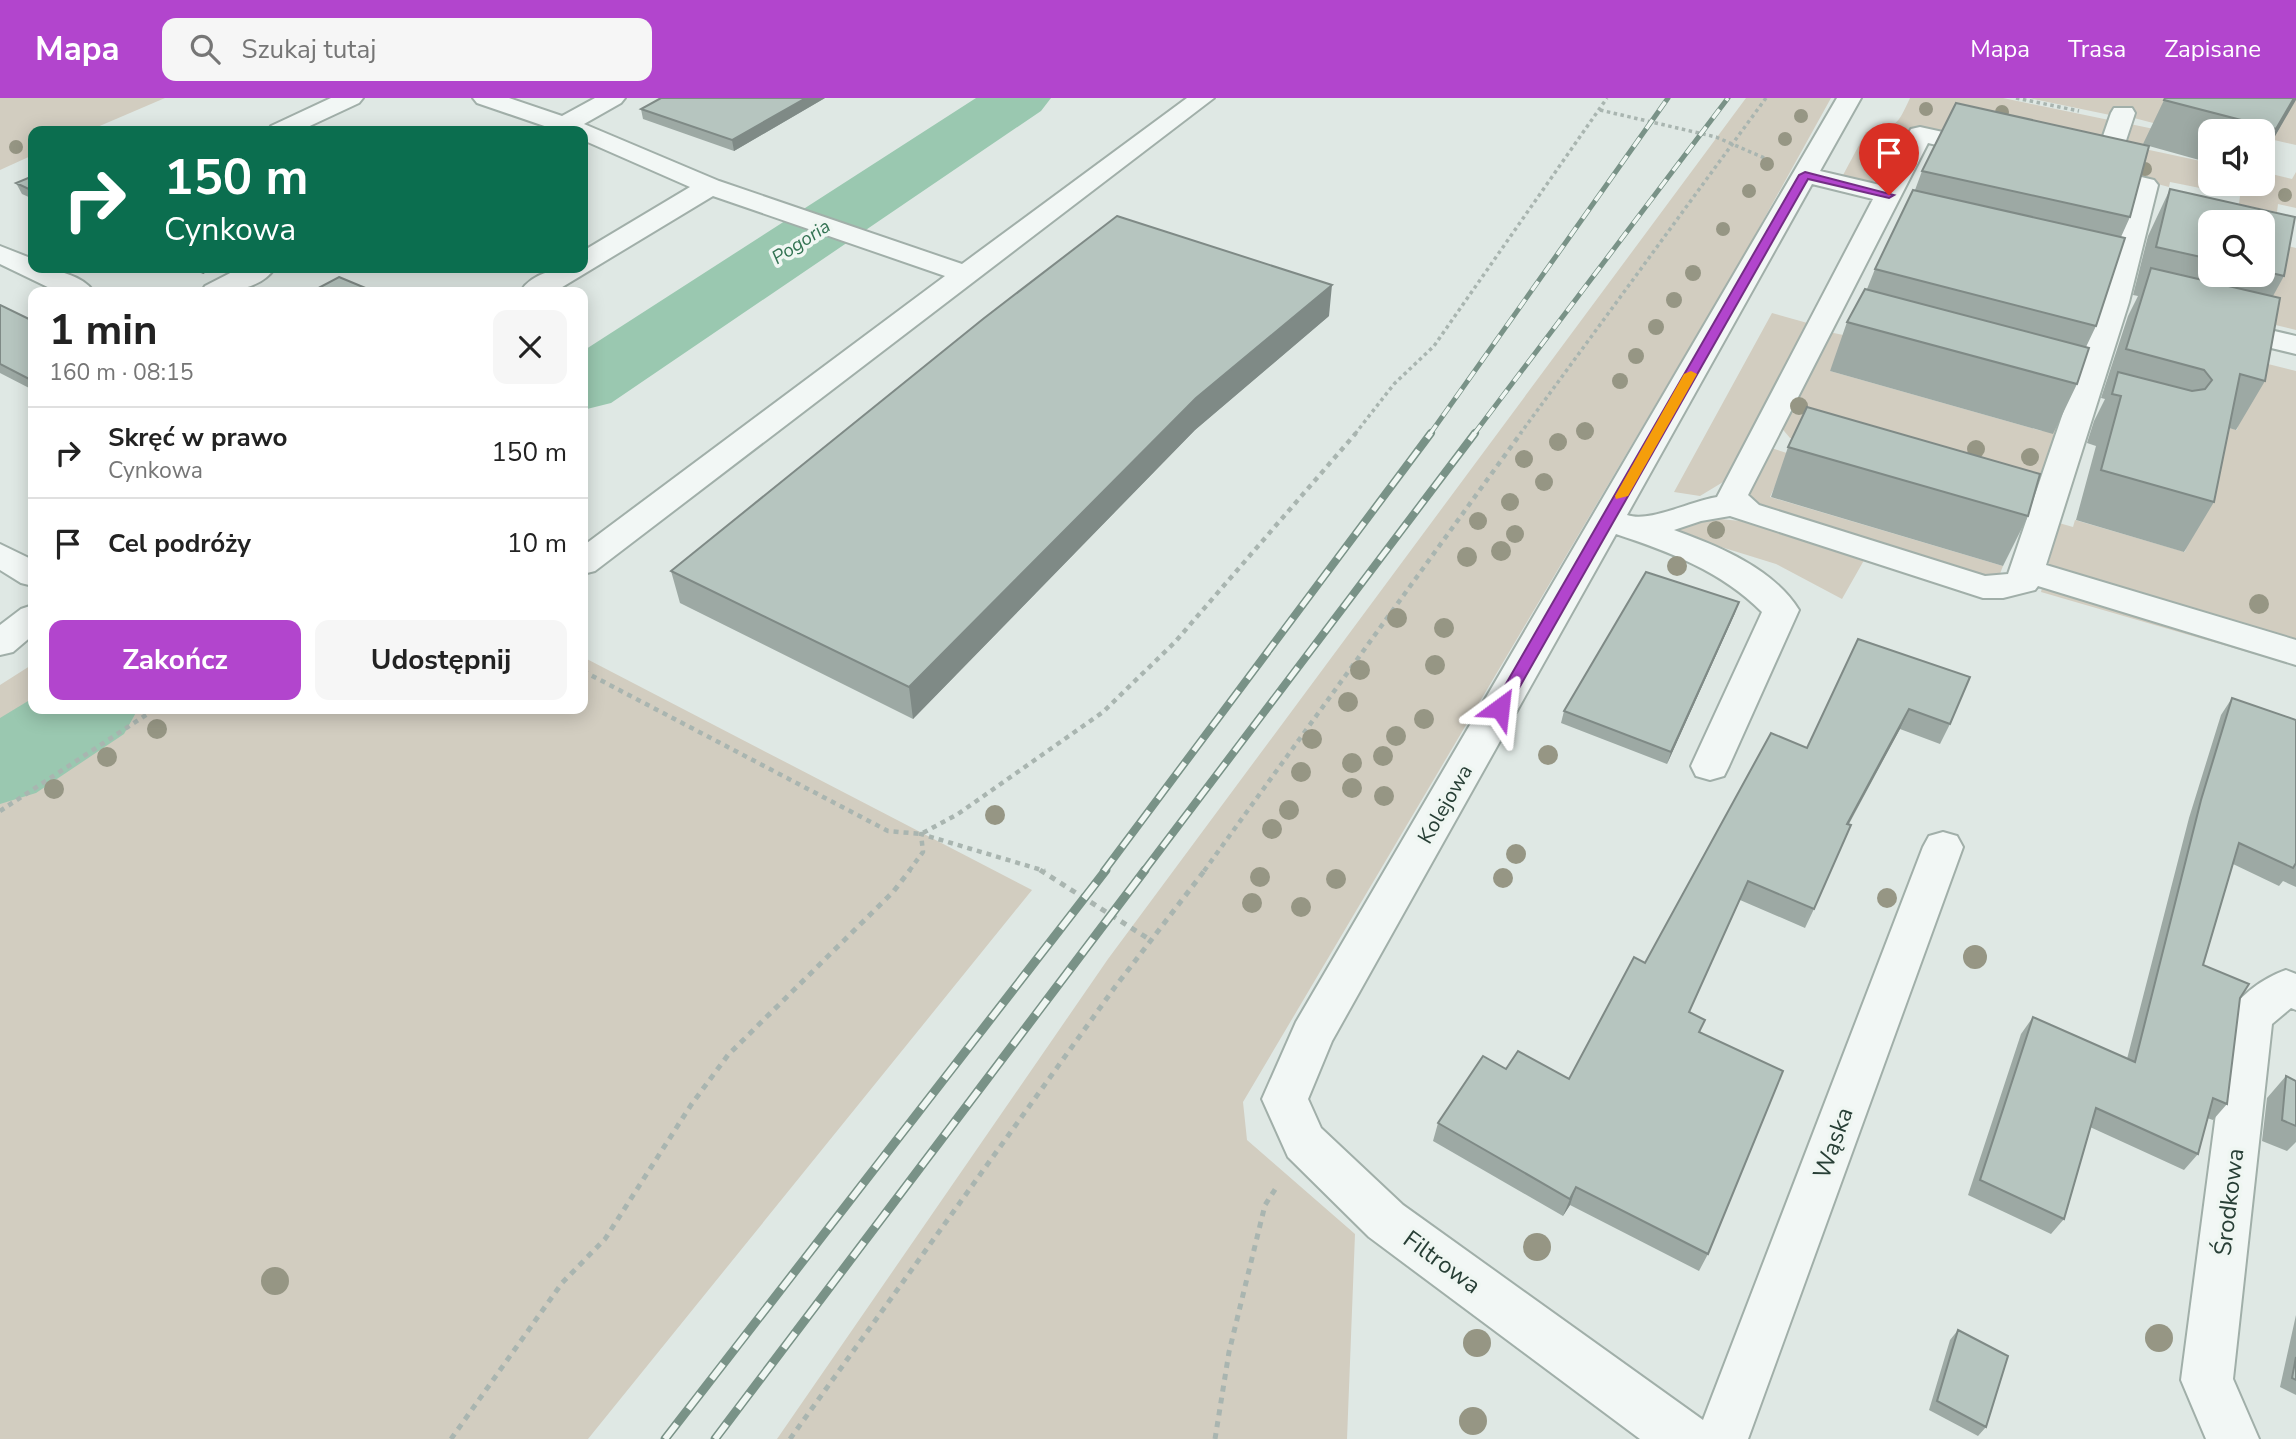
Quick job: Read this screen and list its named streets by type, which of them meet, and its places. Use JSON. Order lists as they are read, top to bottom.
{
  "streets": {
    "street": [
      "Kolejowa",
      "Wąska",
      "Środkowa",
      "Filtrowa"
    ]
  },
  "crossings": [
    ["Kolejowa", "Filtrowa"]
  ],
  "water": ["Pogoria"],
  "page": {
    "header": "Mapa",
    "search": "Szukaj tutaj",
    "nav": ["Mapa", "Trasa", "Zapisane"],
    "turn": ["150 m", "Cynkowa"],
    "heading": ["1 min", "160 m · 08:15"],
    "list": [
      {
        "name": "Skręć w prawo",
        "note": "Cynkowa",
        "value": "150 m"
      },
      {
        "name": "Cel podróży",
        "value": "10 m"
      }
    ],
    "buttons": ["Zakończ", "Udostępnij"]
  }
}
